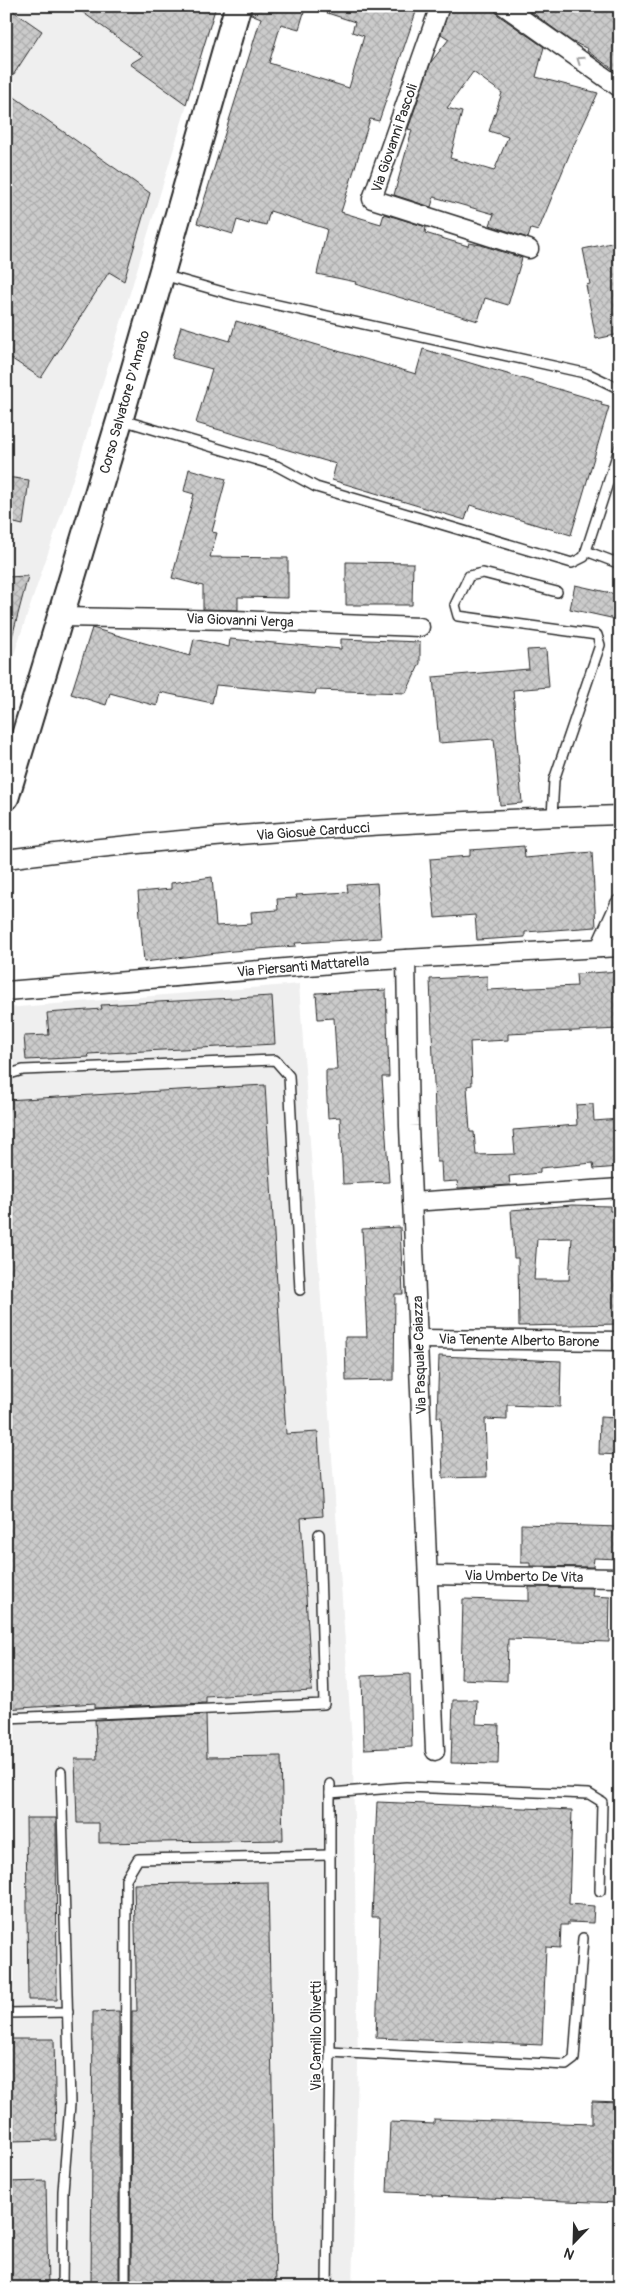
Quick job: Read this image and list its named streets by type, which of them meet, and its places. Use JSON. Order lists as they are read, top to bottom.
{
  "streets": {
    "street": [
      "Via Giovanni Pascoli",
      "Corso Salvatore D'Amato",
      "Via Giovanni Verga",
      "Via Giosuè Carducci",
      "Via Piersanti Mattarella",
      "Via Tenente Alberto Barone",
      "Via Pasquale Caiazza",
      "Via Umberto De Vita"
    ],
    "lane": ["Via Camillo Olivetti"]
  },
  "crossings": [
    ["Corso Salvatore D'Amato", "Via Giovanni Verga"],
    ["Via Piersanti Mattarella", "Via Pasquale Caiazza"],
    ["Via Tenente Alberto Barone", "Via Pasquale Caiazza"],
    ["Via Pasquale Caiazza", "Via Umberto De Vita"]
  ],
  "north": "bottom left"
}
